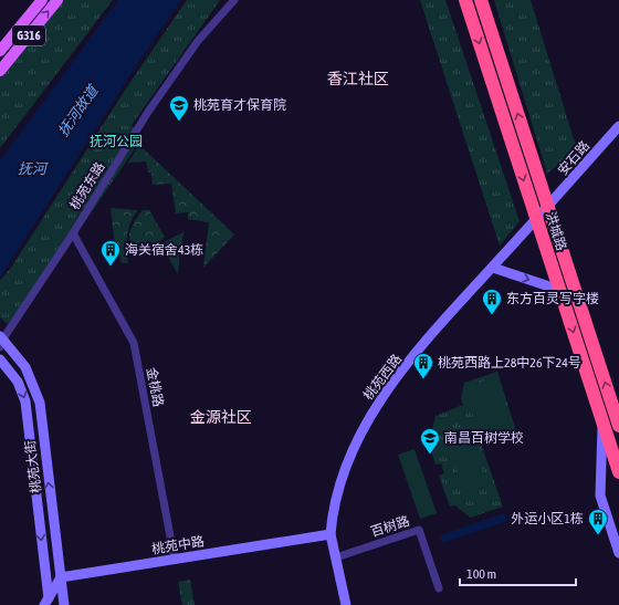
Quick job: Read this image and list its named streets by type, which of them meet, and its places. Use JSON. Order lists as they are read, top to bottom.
{
  "streets": {
    "highway": ["洪城路"],
    "main road": ["G316"],
    "street": [
      "安石路",
      "桃苑东路",
      "桃苑西路",
      "金桃路",
      "桃苑大街",
      "百树路",
      "桃苑中路"
    ]
  },
  "crossings": [
    ["安石路", "洪城路"],
    ["安石路", "桃苑西路"],
    ["桃苑东路", "金桃路"],
    ["桃苑东路", "桃苑大街"],
    ["洪城路", "桃苑西路"],
    ["桃苑西路", "百树路"],
    ["桃苑西路", "桃苑中路"],
    ["金桃路", "桃苑中路"],
    ["桃苑大街", "桃苑中路"]
  ],
  "districts": ["香江社区", "金源社区"],
  "water": ["抚河故道", "抚河"],
  "parks": ["抚河公园"],
  "places": {
    "school or university": ["桃苑育才保育院", "南昌百树学校"],
    "building": [
      "海关宿舍43栋",
      "东方百灵写字楼",
      "桃苑西路上28中26下24号",
      "外运小区1栋"
    ]
  },
  "scale_bar": "100 m"
}
